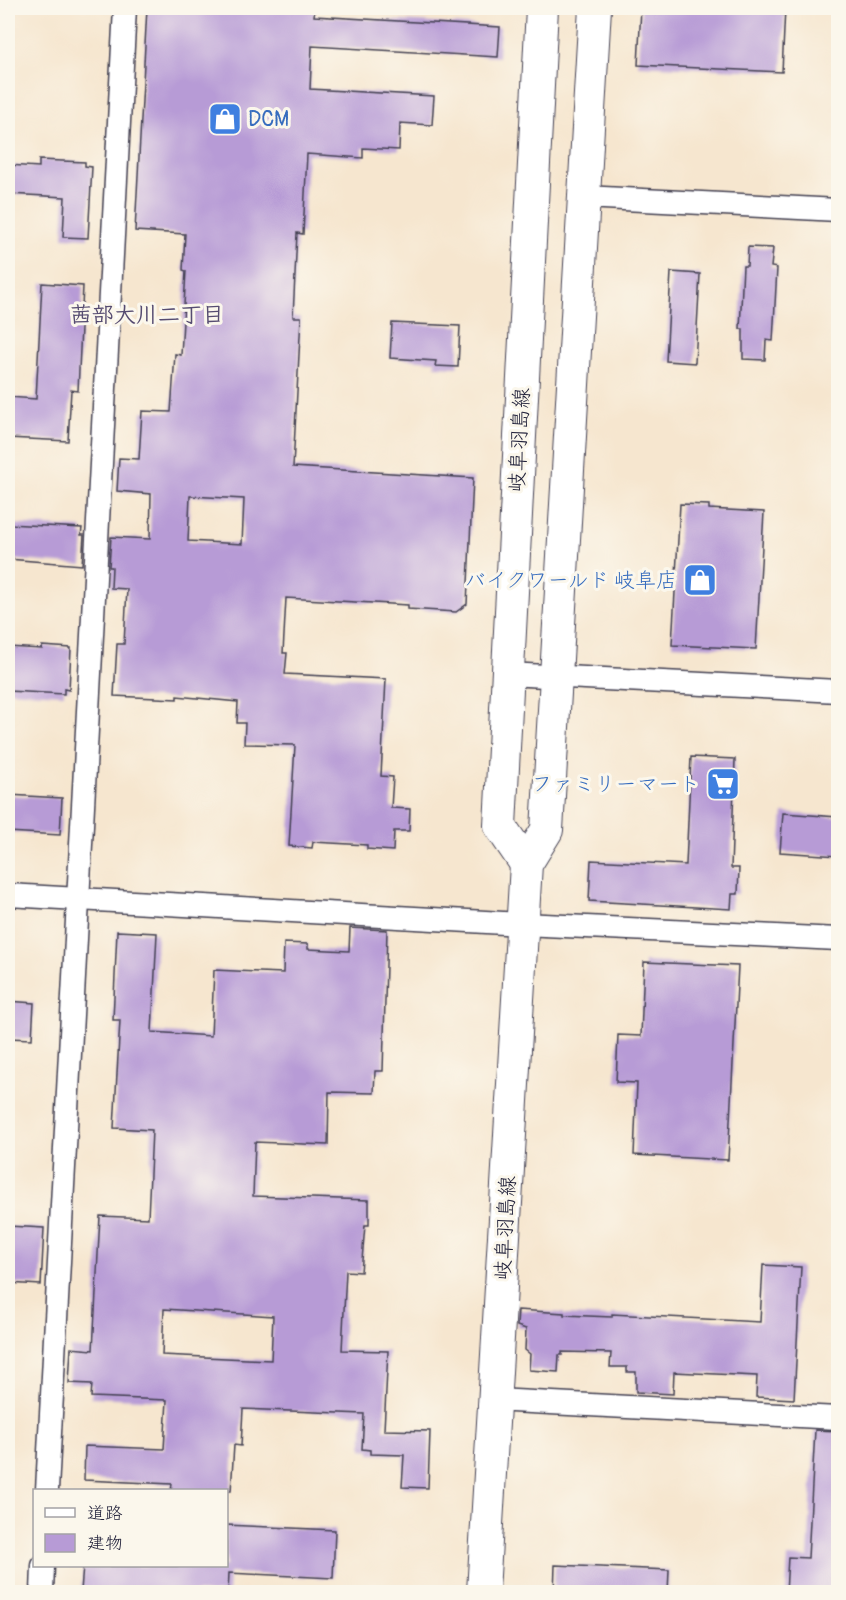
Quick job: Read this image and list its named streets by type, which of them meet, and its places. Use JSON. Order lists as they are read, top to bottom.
{
  "streets": {
    "main road": ["岐阜羽島線"]
  },
  "districts": ["茜部大川二丁目"],
  "places": {
    "shop": ["DCM", "バイクワールド 岐阜店"],
    "supermarket": ["ファミリーマート"]
  },
  "legend": ["道路", "建物"]
}
